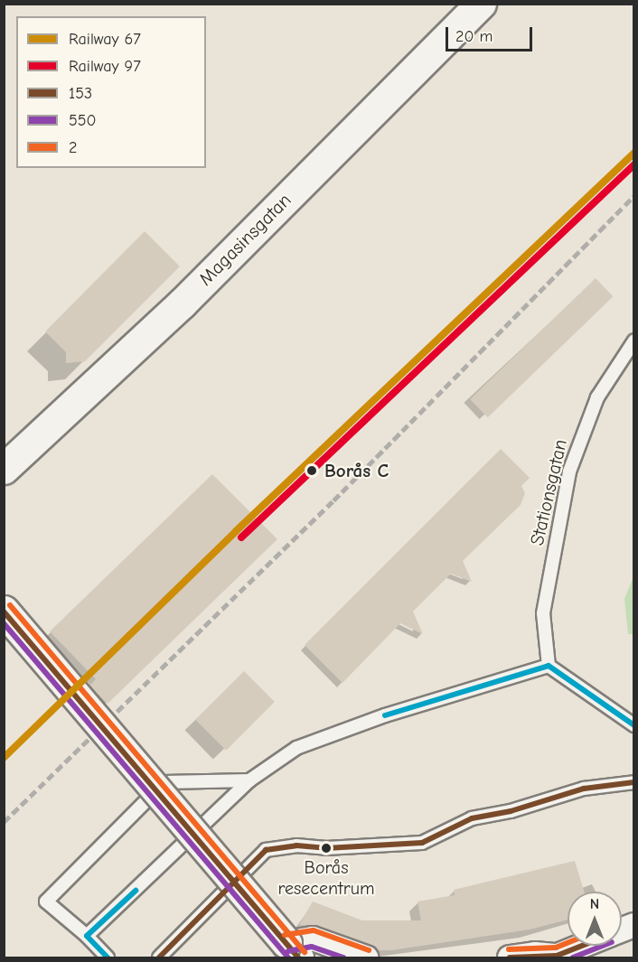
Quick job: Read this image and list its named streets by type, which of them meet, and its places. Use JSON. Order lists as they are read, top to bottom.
{
  "streets": {
    "street": ["Magasinsgatan"],
    "lane": ["Stationsgatan"]
  },
  "places": ["Borås C", "Borås resecentrum"],
  "lines": [
    "rail line 67",
    "rail line 97",
    "transit line 2",
    "transit line 153",
    "transit line 550"
  ],
  "legend": [
    "Railway 67",
    "Railway 97",
    "153",
    "550",
    "2"
  ],
  "scale_bar": "20 m",
  "north": "top"
}
